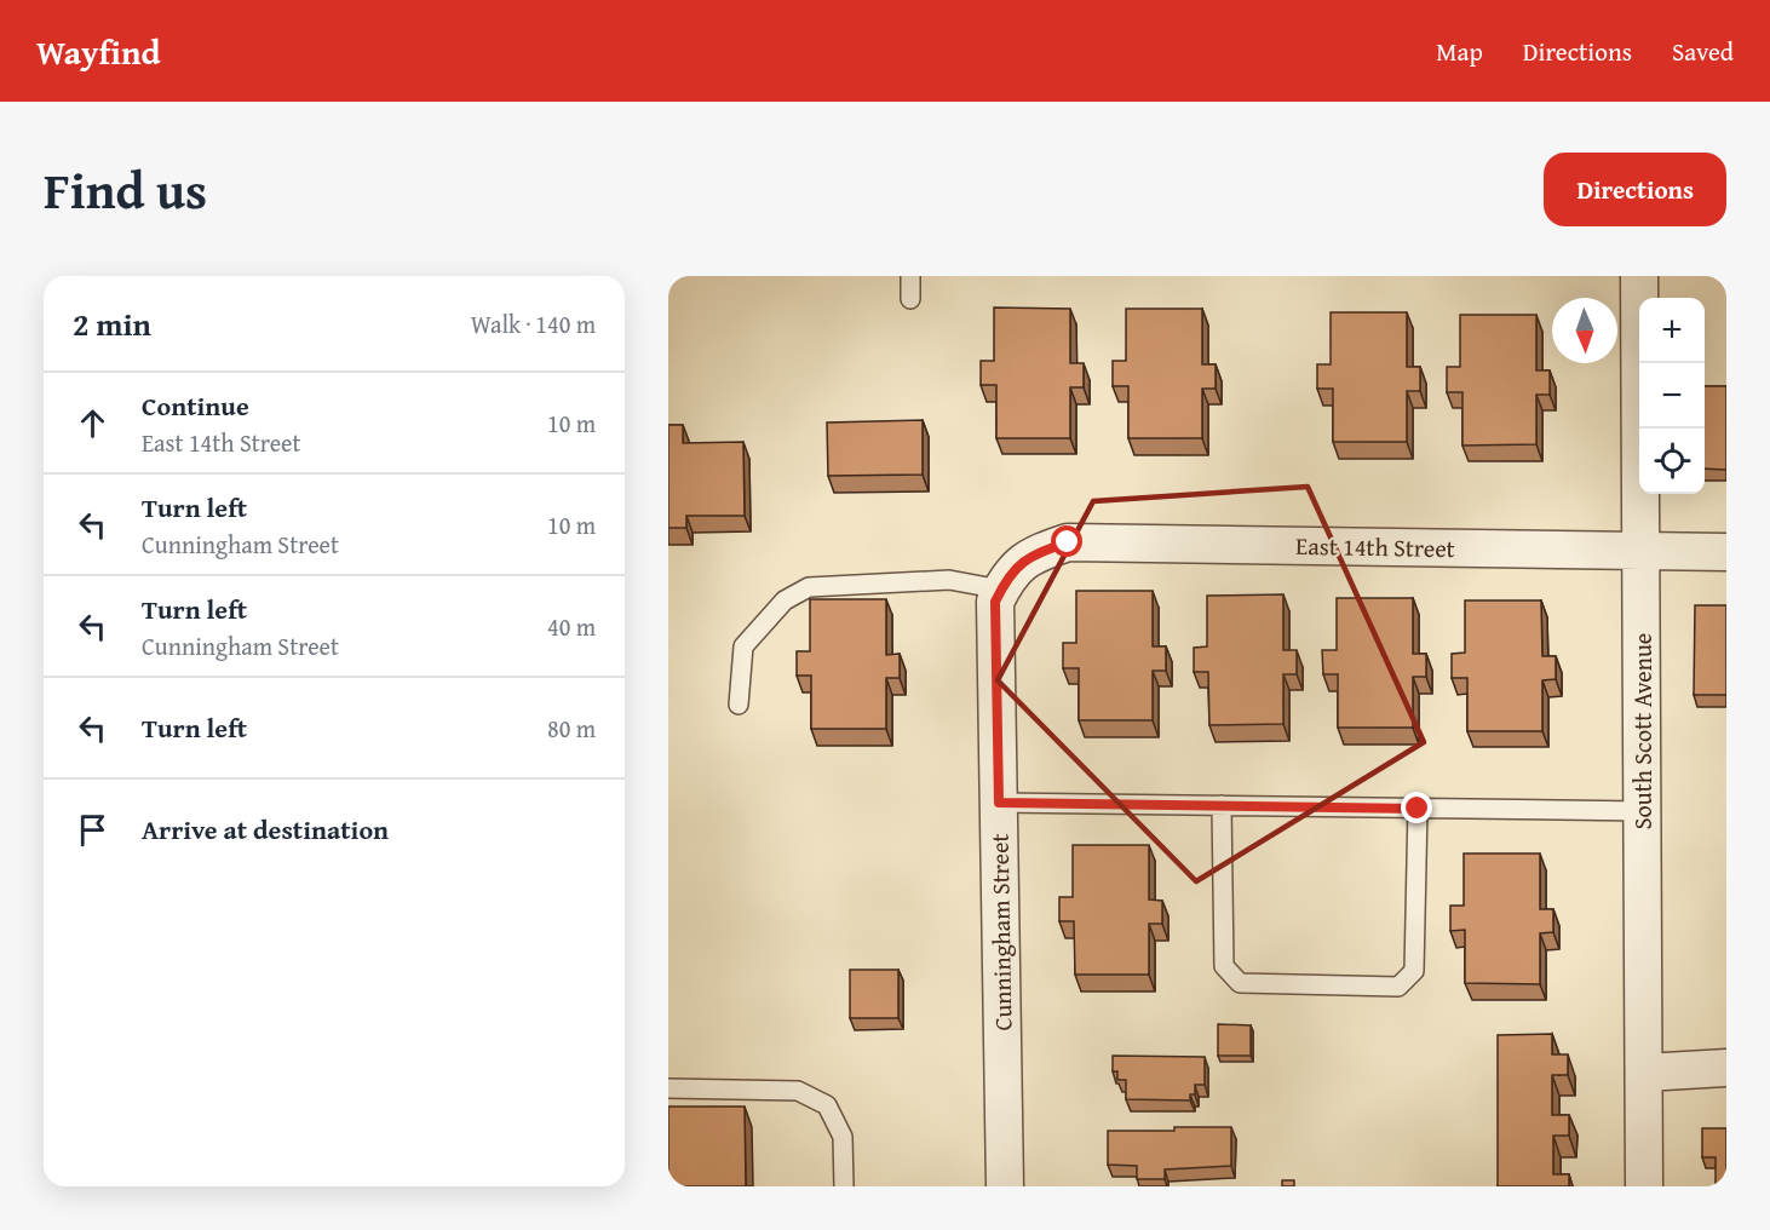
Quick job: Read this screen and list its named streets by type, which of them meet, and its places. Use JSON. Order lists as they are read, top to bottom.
{
  "streets": {
    "street": ["East 14th Street", "South Scott Avenue", "Cunningham Street"]
  },
  "crossings": [
    ["East 14th Street", "South Scott Avenue"],
    ["East 14th Street", "Cunningham Street"]
  ],
  "north": "bottom",
  "page": {
    "header": "Wayfind",
    "nav": ["Map", "Directions", "Saved"],
    "title": "Find us",
    "buttons": "Directions",
    "heading": ["2 min", "Walk · 140 m"],
    "map_buttons": ["+", "−"],
    "list": [
      ["Continue", "East 14th Street", "10 m"],
      ["Turn left", "Cunningham Street", "10 m"],
      ["Turn left", "Cunningham Street", "40 m"],
      ["Turn left", "80 m"],
      "Arrive at destination"
    ]
  }
}
